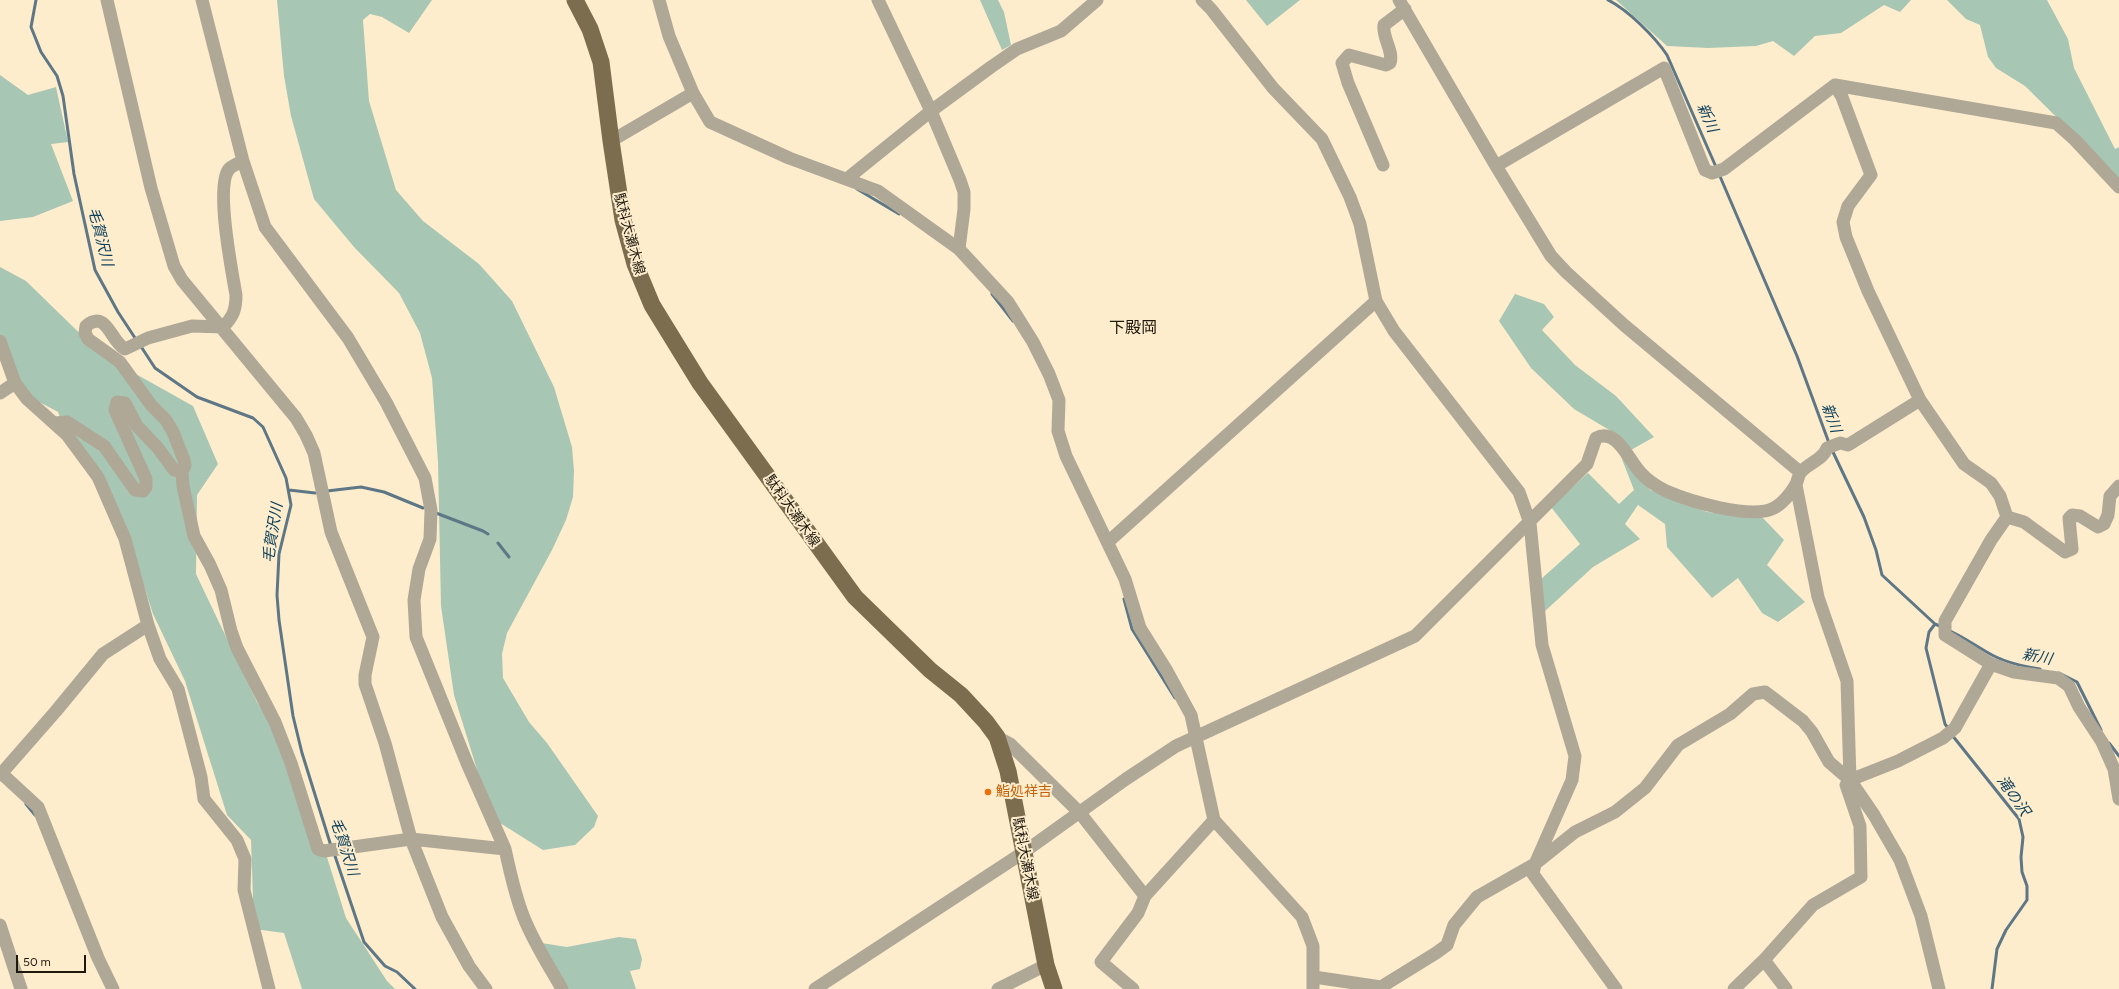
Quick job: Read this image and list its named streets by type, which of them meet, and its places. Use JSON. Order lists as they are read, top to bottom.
{
  "streets": {
    "main road": ["駄科大瀬木線"]
  },
  "districts": ["下殿岡"],
  "water": ["新川", "毛賀沢川", "滝の沢"],
  "places": ["鮨処祥吉"],
  "scale_bar": "50 m"
}
